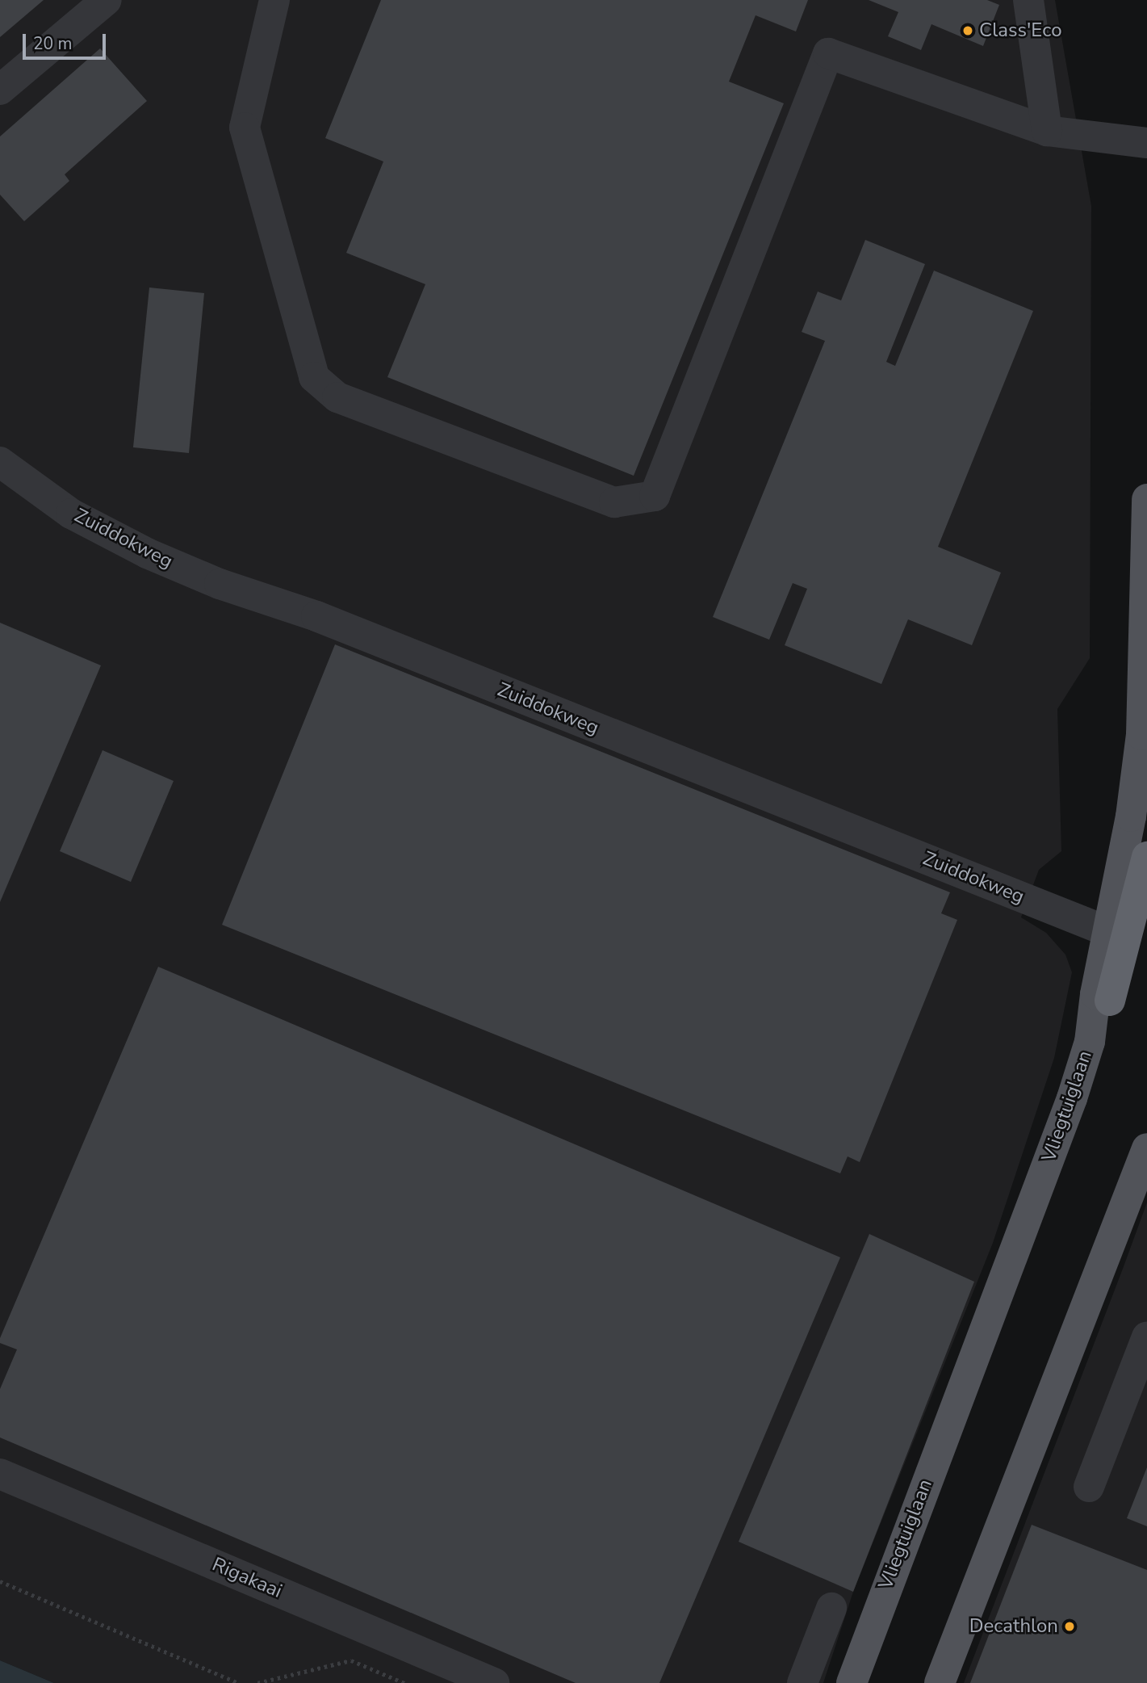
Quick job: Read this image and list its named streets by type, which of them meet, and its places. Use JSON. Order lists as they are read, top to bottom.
{
  "streets": {
    "main road": ["Vliegtuiglaan"],
    "street": ["Zuiddokweg", "Rigakaai"]
  },
  "crossings": [
    ["Zuiddokweg", "Vliegtuiglaan"]
  ],
  "places": ["Class'Eco", "Decathlon"],
  "scale_bar": "20 m"
}
